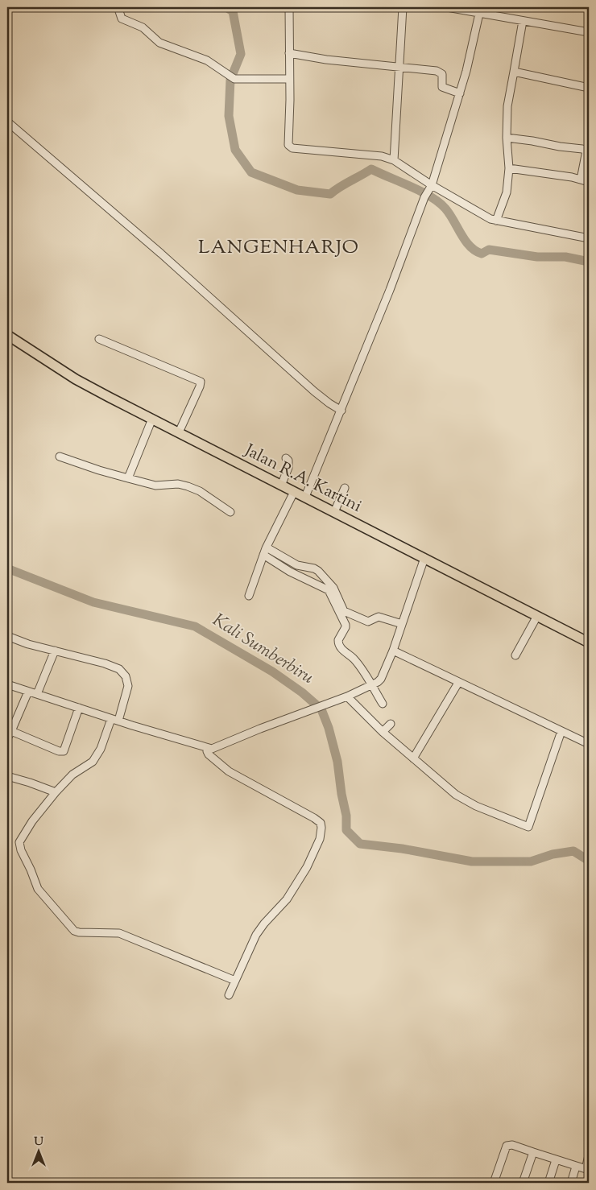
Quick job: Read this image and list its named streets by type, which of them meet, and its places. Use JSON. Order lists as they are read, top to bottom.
{
  "streets": {
    "main road": ["Jalan R.A. Kartini"]
  },
  "districts": ["LANGENHARJO"],
  "water": ["Kali Sumberbiru"],
  "north": "top"
}
